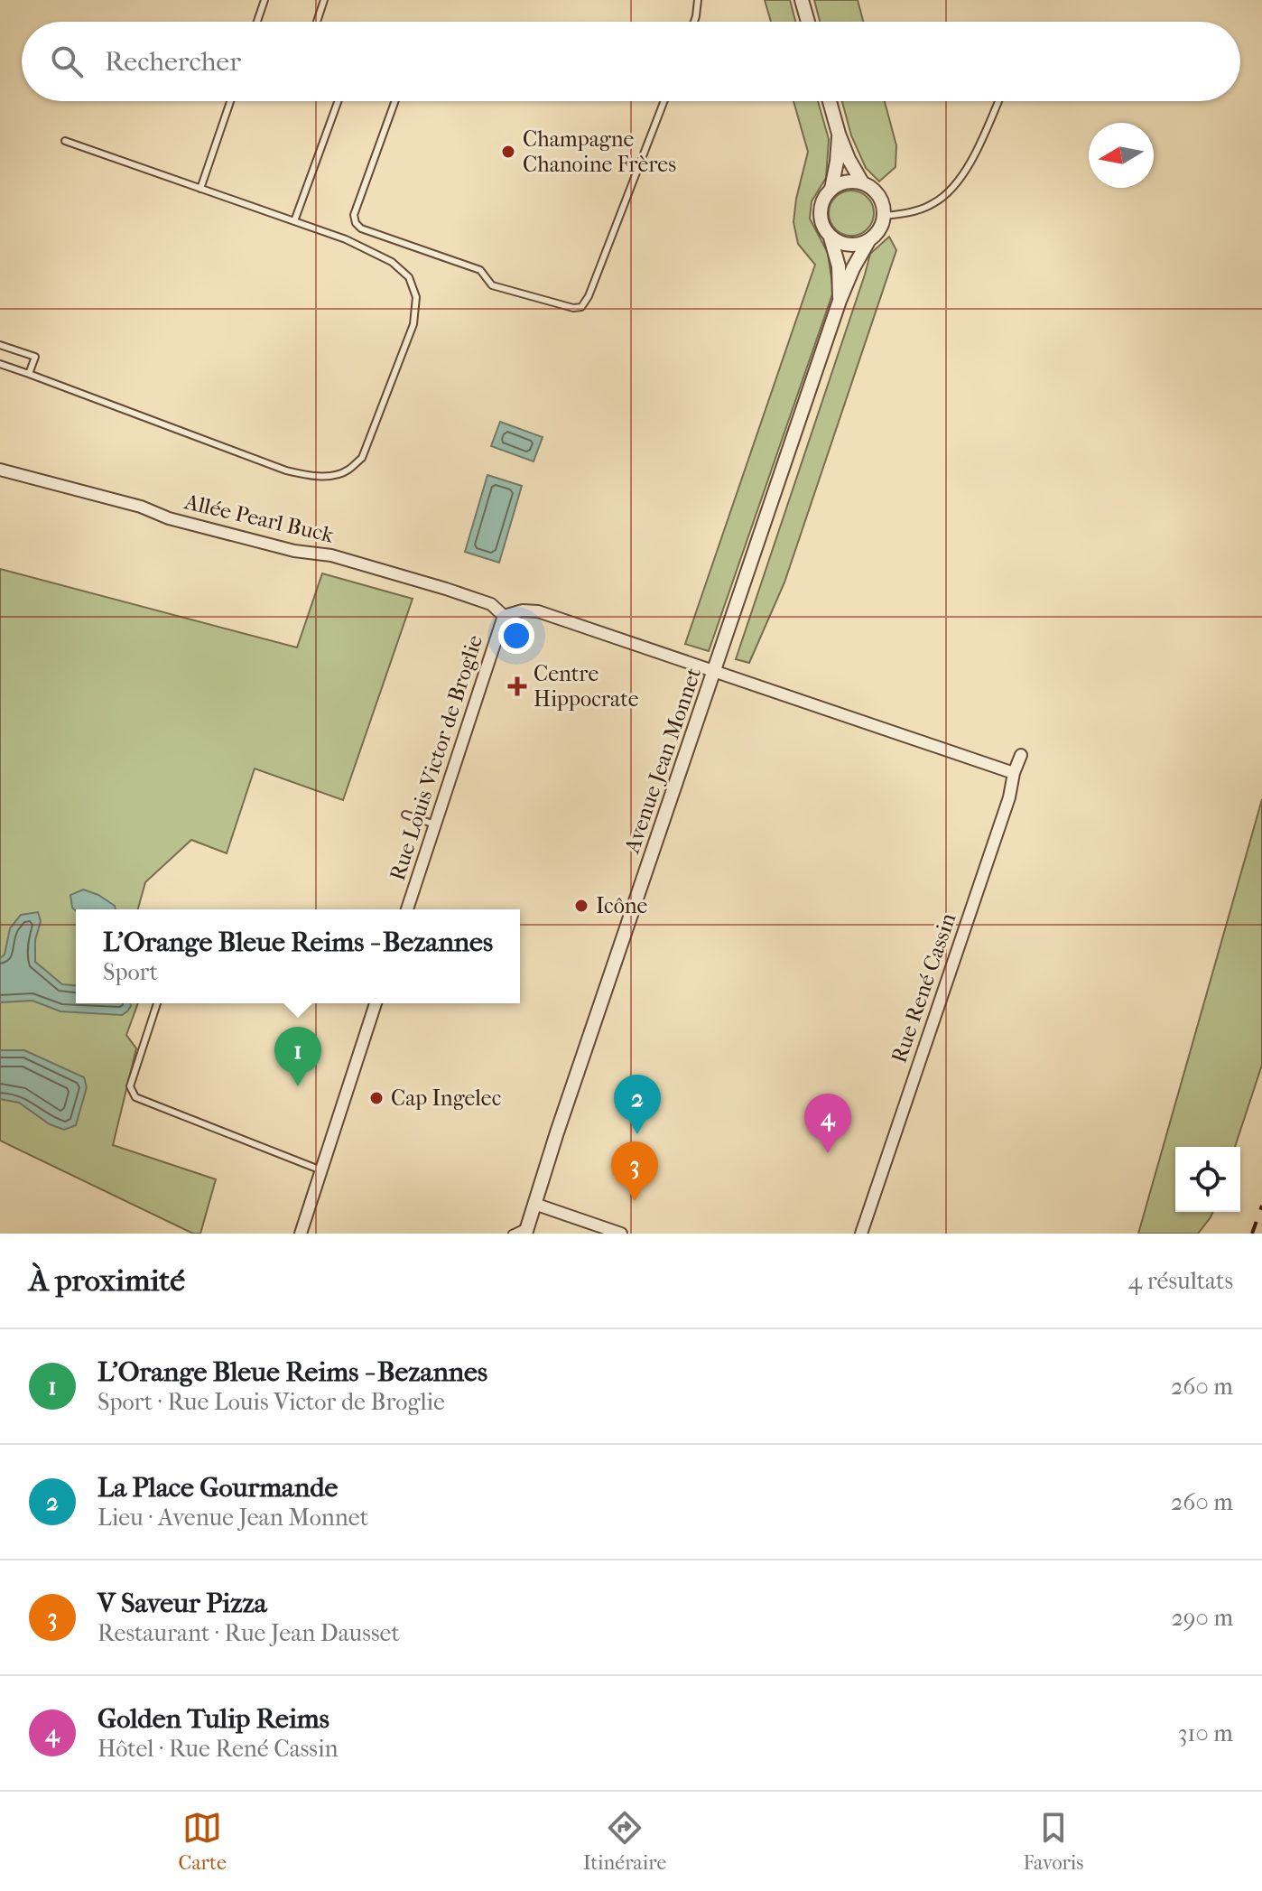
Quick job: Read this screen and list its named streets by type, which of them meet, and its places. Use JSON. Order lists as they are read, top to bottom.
{
  "streets": {
    "street": [
      "Allée Pearl Buck",
      "Rue Louis Victor de Broglie",
      "Avenue Jean Monnet",
      "Rue René Cassin"
    ]
  },
  "crossings": [
    ["Allée Pearl Buck", "Rue Louis Victor de Broglie"],
    ["Rue Louis Victor de Broglie", "Avenue Jean Monnet"],
    ["Rue Louis Victor de Broglie", "Rue René Cassin"]
  ],
  "places": {
    "other": ["Champagne Chanoine Frères", "Icône", "Cap Ingelec"],
    "health": ["Centre Hippocrate"]
  },
  "north": "left",
  "page": {
    "search": "Rechercher",
    "popup": ["L'Orange Bleue Reims - Bezannes", "Sport"],
    "pins": [
      "1",
      "2",
      "4",
      "3"
    ],
    "heading": ["À proximité", "4 résultats"],
    "list": [
      {
        "mark": "1",
        "name": "L'Orange Bleue Reims - Bezannes",
        "note": "Sport · Rue Louis Victor de Broglie",
        "value": "260 m"
      },
      {
        "mark": "2",
        "name": "La Place Gourmande",
        "note": "Lieu · Avenue Jean Monnet",
        "value": "260 m"
      },
      {
        "mark": "3",
        "name": "V Saveur Pizza",
        "note": "Restaurant · Rue Jean Dausset",
        "value": "290 m"
      },
      {
        "mark": "4",
        "name": "Golden Tulip Reims",
        "note": "Hôtel · Rue René Cassin",
        "value": "310 m"
      }
    ],
    "nav": ["Carte", "Itinéraire", "Favoris"]
  }
}
